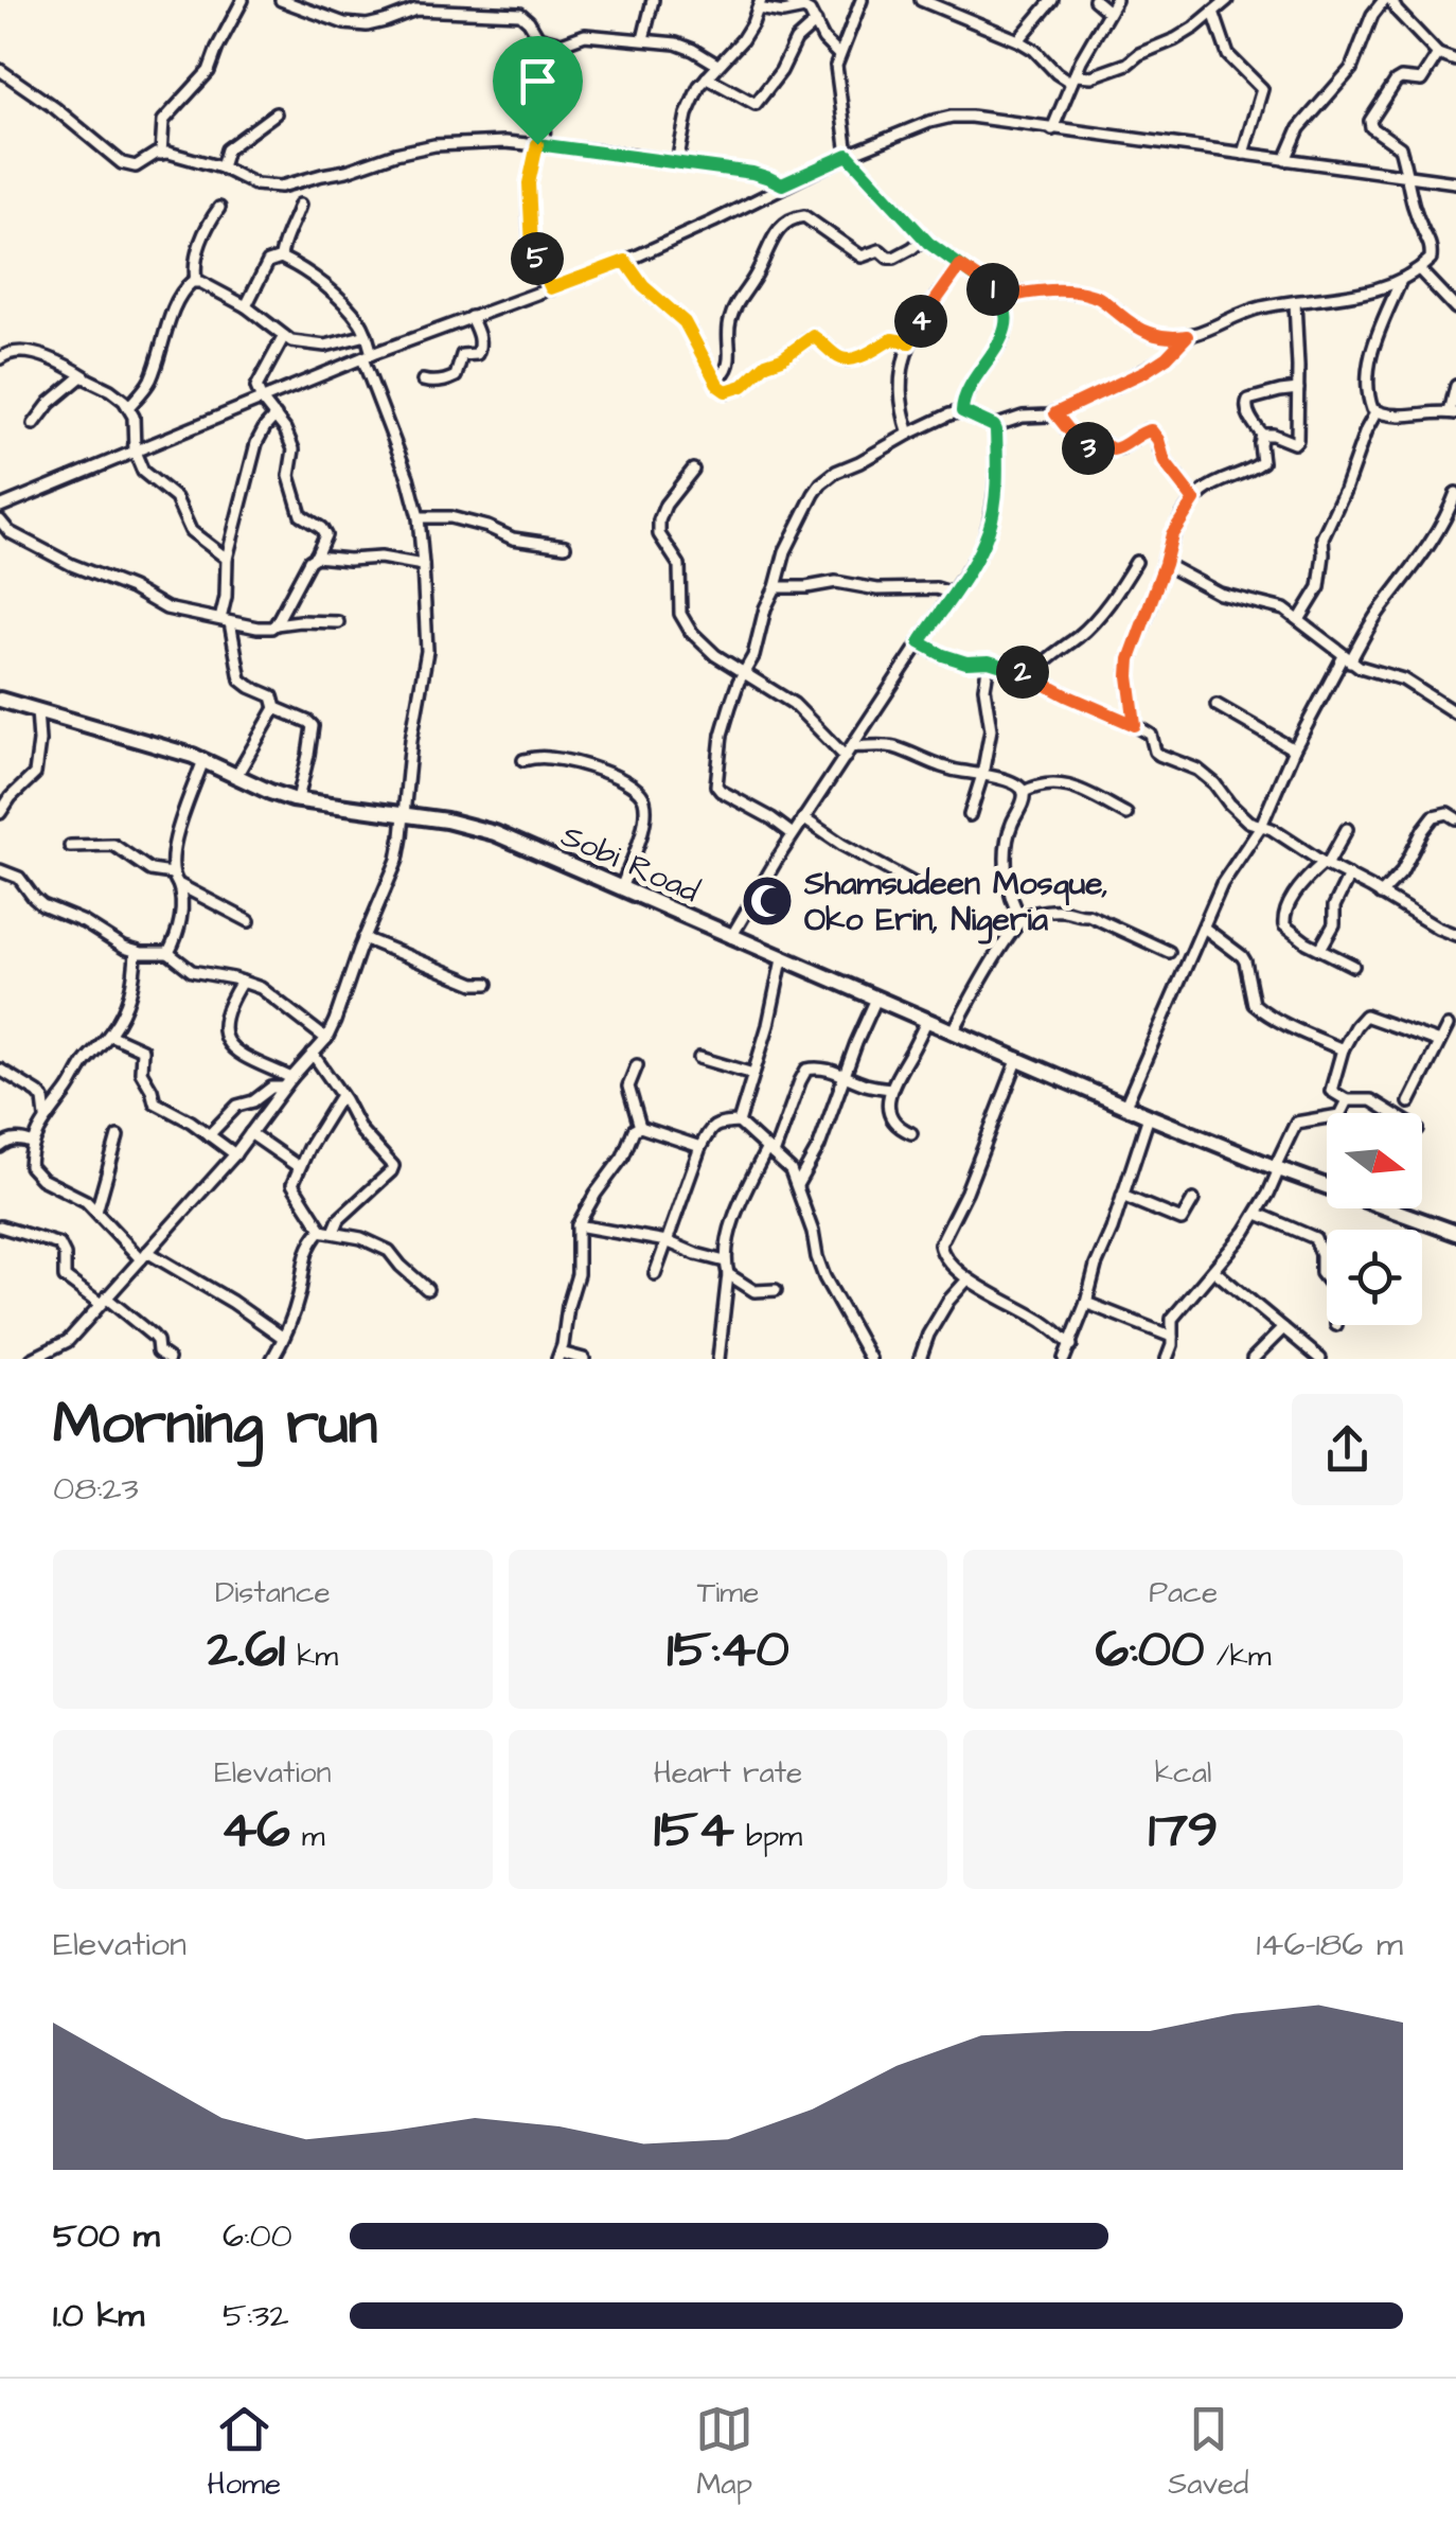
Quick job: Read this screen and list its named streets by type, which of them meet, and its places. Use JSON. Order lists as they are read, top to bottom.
{
  "streets": {
    "highway": ["Sobi Road"]
  },
  "places": {
    "mosque": ["Shamsudeen Mosque, Oko Erin, Nigeria"]
  },
  "north": "right",
  "page": {
    "pins": [
      "5",
      "1",
      "4",
      "3",
      "2"
    ],
    "heading": ["Morning run", "08:23"],
    "stats": [
      ["Distance", "2.61 km"],
      ["Time", "15:40"],
      ["Pace", "6:00 /km"],
      ["Elevation", "46 m"],
      ["Heart rate", "154 bpm"],
      ["kcal", "179"]
    ],
    "chart": ["Elevation", "146–186 m"],
    "list": [
      {
        "name": "500 m",
        "note": "6:00"
      },
      {
        "name": "1.0 km",
        "note": "5:32"
      }
    ],
    "tabs": ["Home", "Map", "Saved"]
  }
}
